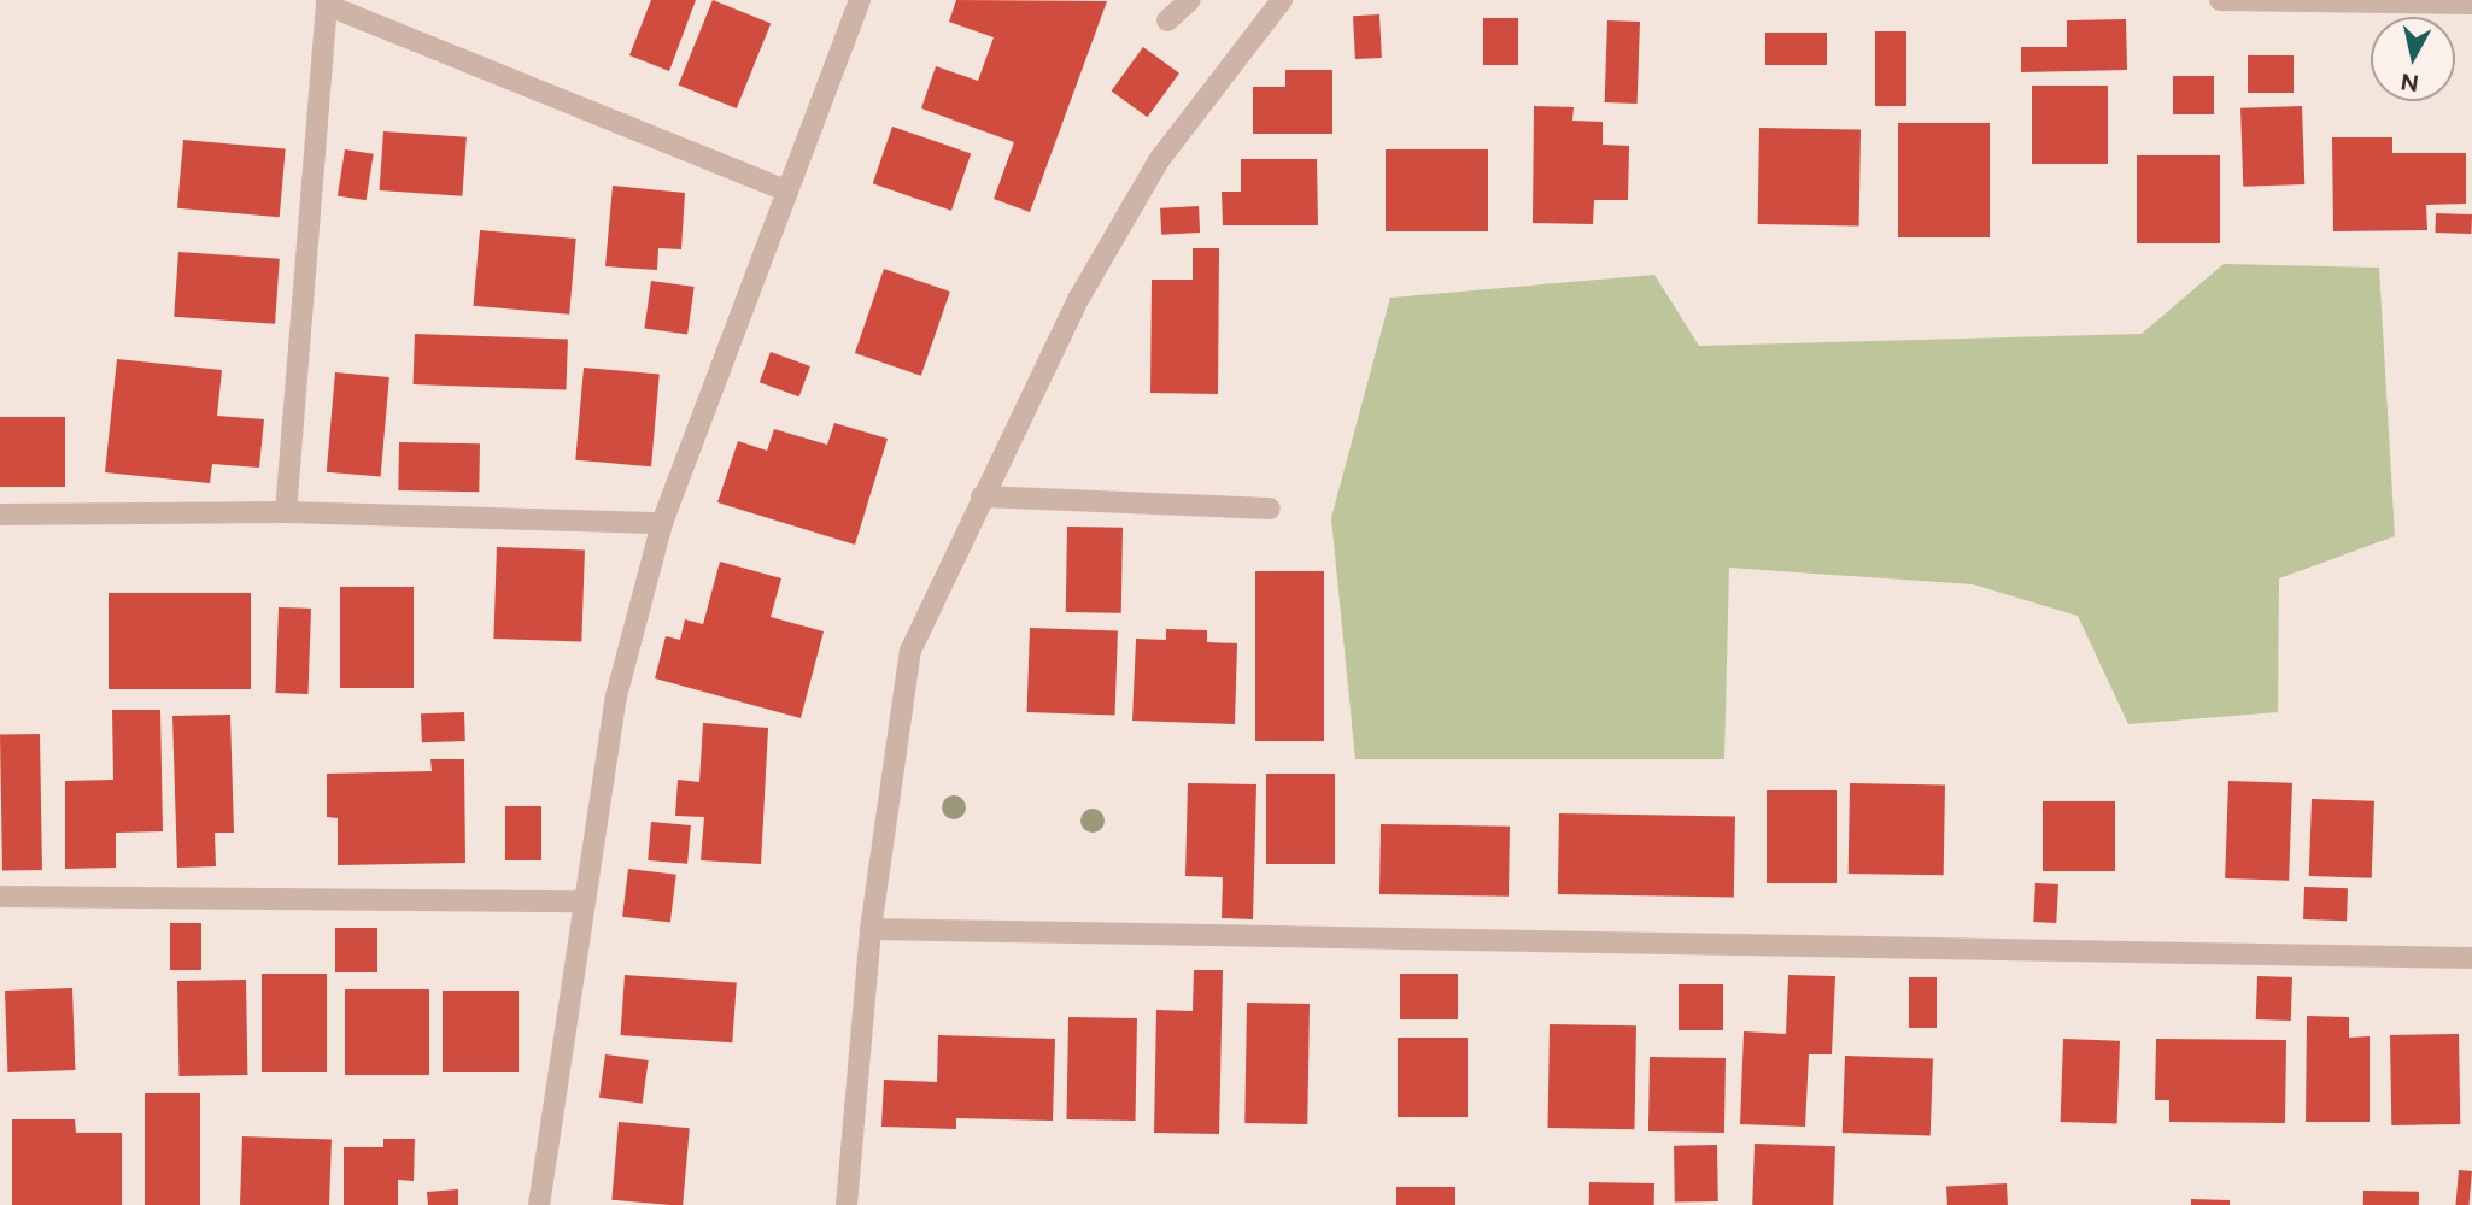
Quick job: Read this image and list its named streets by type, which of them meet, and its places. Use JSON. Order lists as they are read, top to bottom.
{
  "north": "bottom"
}
